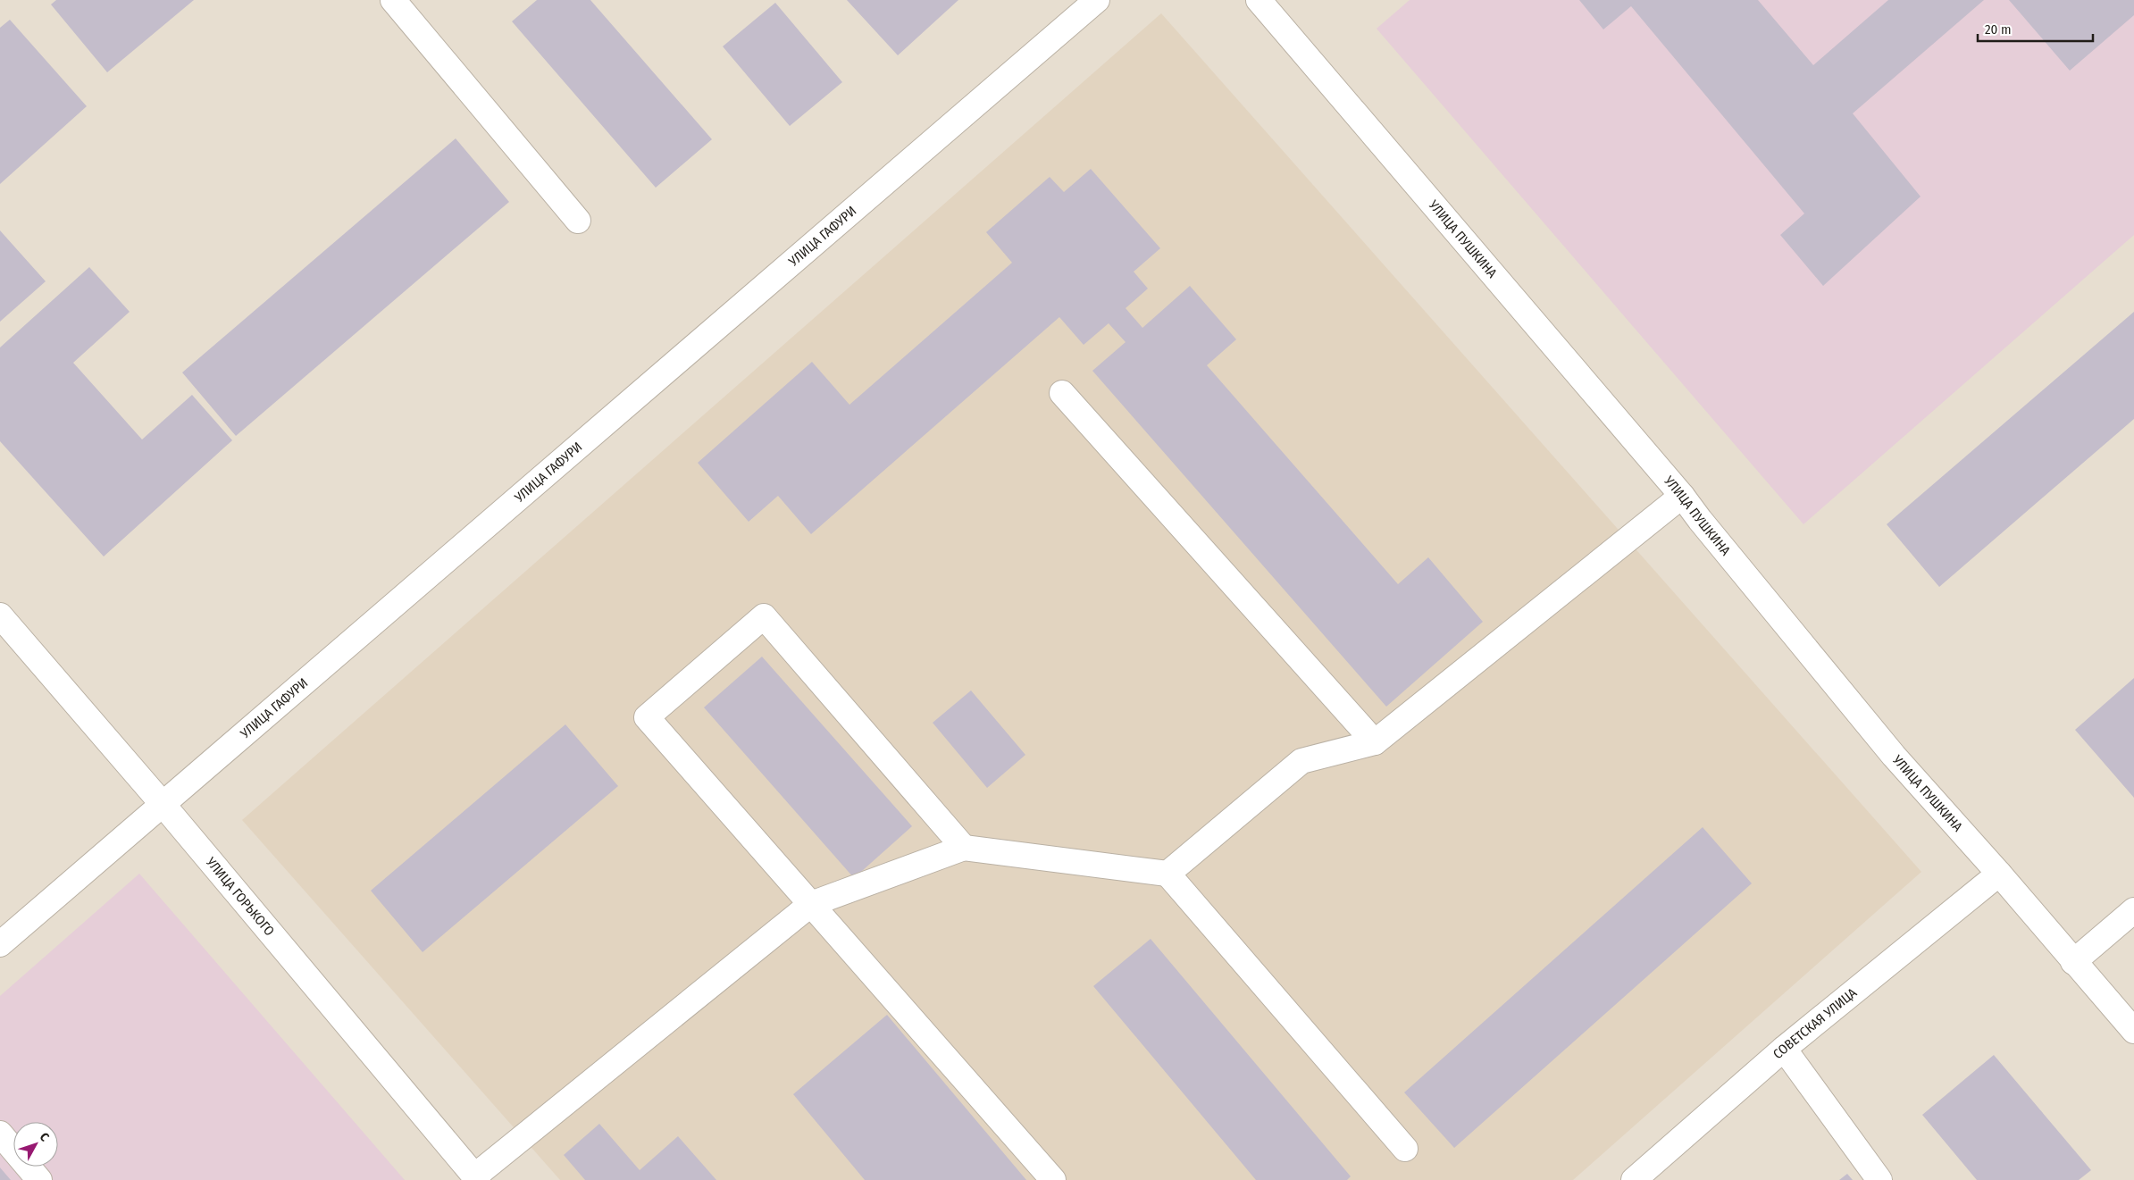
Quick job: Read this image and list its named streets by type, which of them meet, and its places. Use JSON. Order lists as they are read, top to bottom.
{
  "streets": {
    "street": [
      "УЛИЦА ГАФУРИ",
      "УЛИЦА ПУШКИНА",
      "УЛИЦА ГОРЬКОГО",
      "СОВЕТСКАЯ УЛИЦА"
    ]
  },
  "crossings": [
    ["УЛИЦА ГАФУРИ", "УЛИЦА ГОРЬКОГО"],
    ["УЛИЦА ПУШКИНА", "СОВЕТСКАЯ УЛИЦА"]
  ],
  "scale_bar": "20 m",
  "north": "top right"
}
